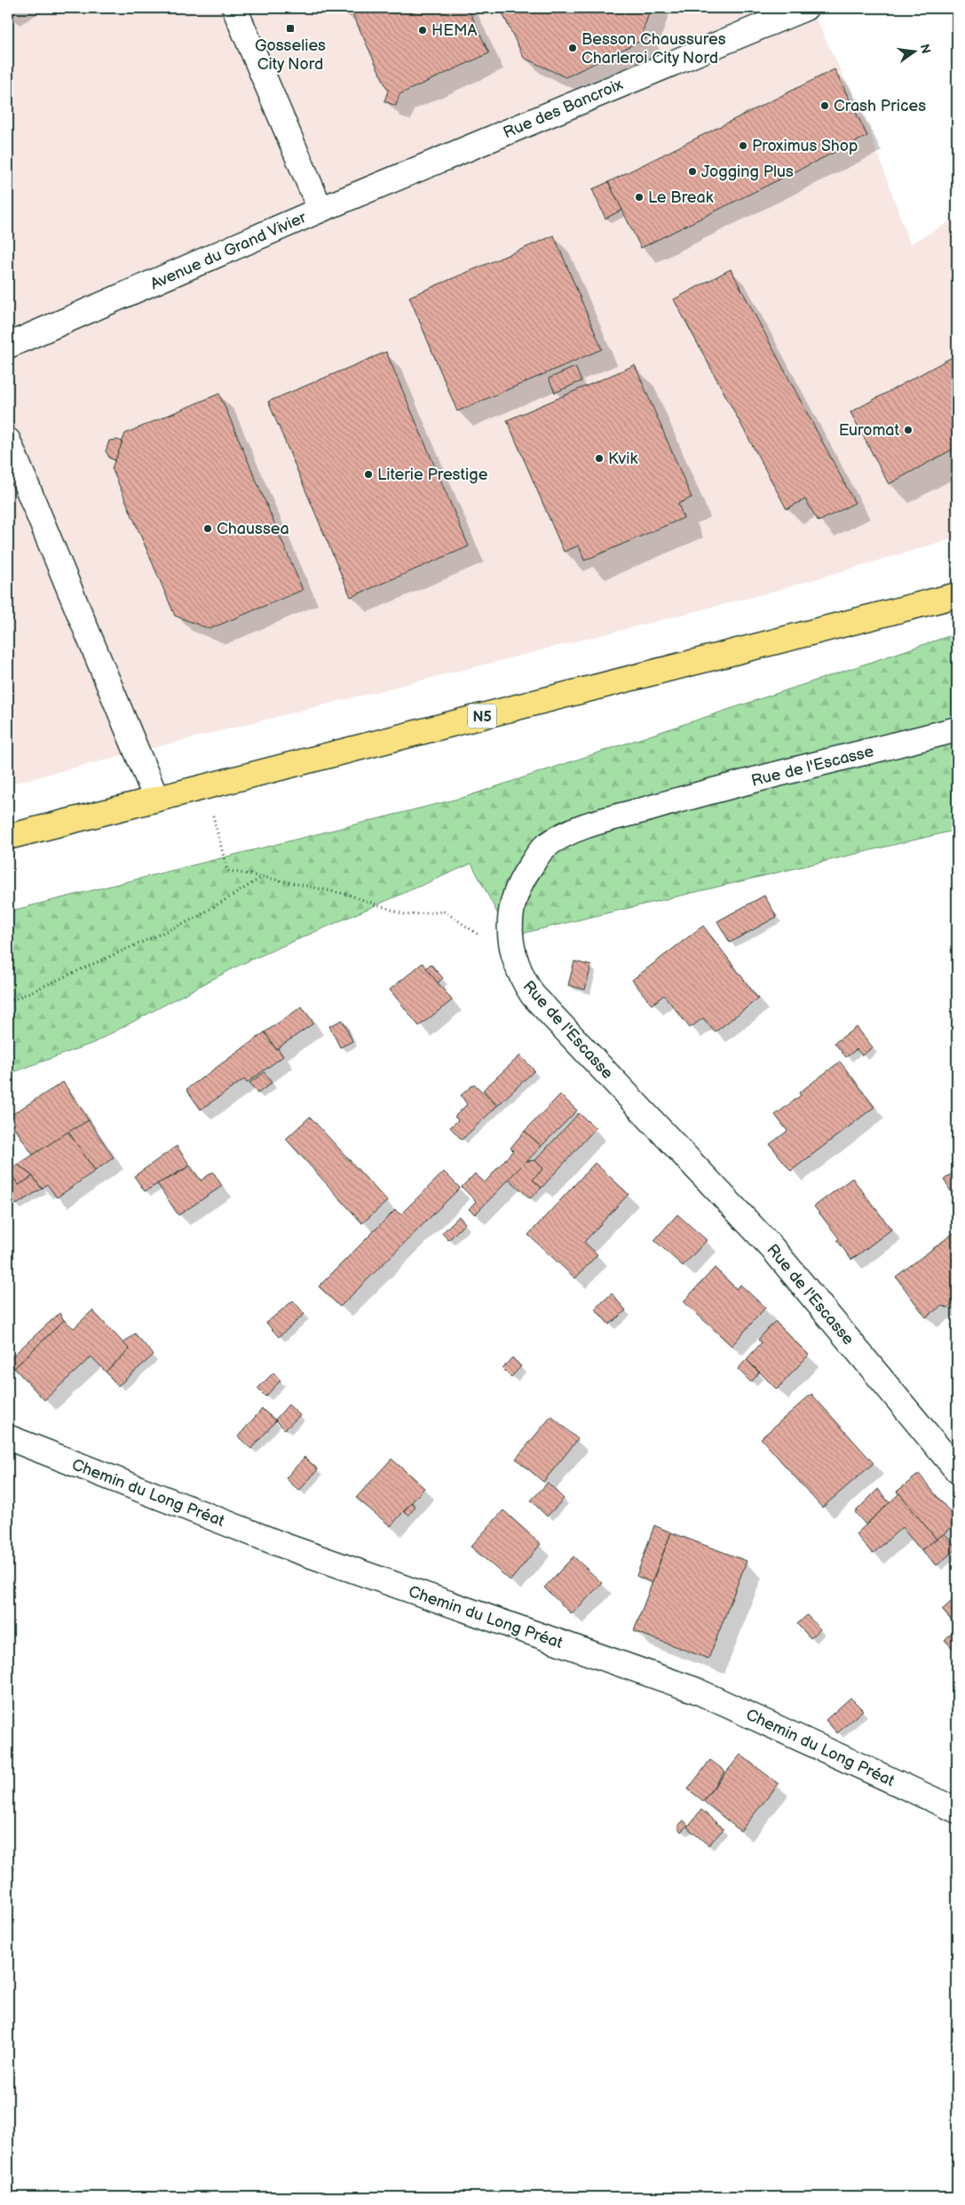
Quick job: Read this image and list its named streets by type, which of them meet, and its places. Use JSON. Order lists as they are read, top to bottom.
{
  "streets": {
    "main road": ["N5"],
    "street": [
      "Rue des Bancroix",
      "Avenue du Grand Vivier",
      "Rue de l'Escasse",
      "Chemin du Long Préat"
    ]
  },
  "crossings": [
    ["Rue des Bancroix", "Avenue du Grand Vivier"]
  ],
  "places": {
    "transit": ["Gosselies City Nord"],
    "other": [
      "HEMA",
      "Besson Chaussures Charleroi City Nord",
      "Crash Prices",
      "Proximus Shop",
      "Jogging Plus",
      "Le Break",
      "Euromat",
      "Kvik",
      "Literie Prestige",
      "Chaussea"
    ]
  },
  "north": "right"
}
